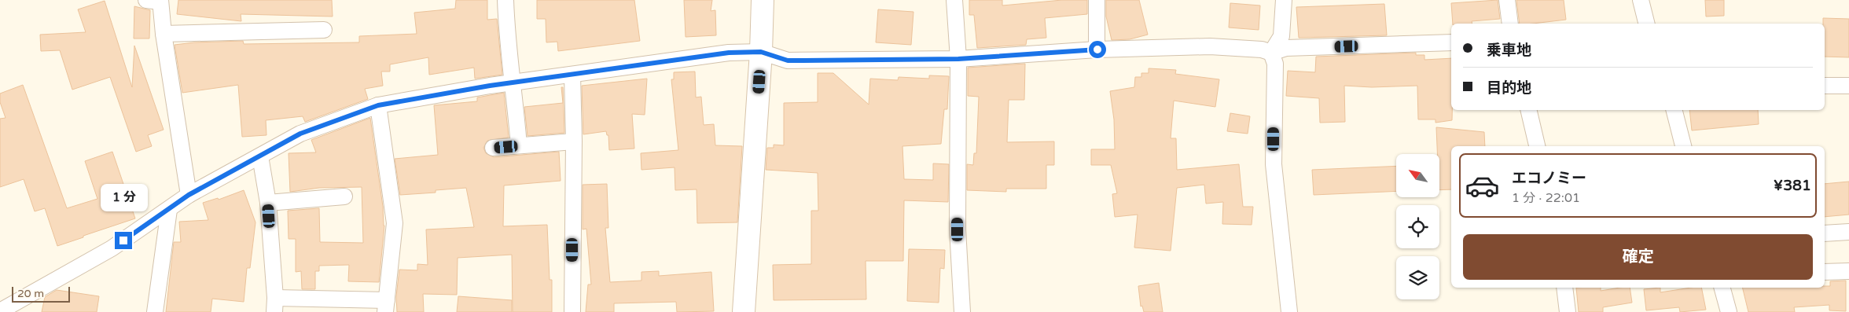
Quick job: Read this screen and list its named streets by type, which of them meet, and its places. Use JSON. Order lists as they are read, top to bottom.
{
  "scale_bar": "20 m",
  "north": "top left",
  "page": {
    "banner": ["乗車地", "目的地"],
    "list": [
      {
        "name": "エコノミー",
        "note": "1 分 · 22:01",
        "value": "¥381"
      }
    ],
    "bubble": "1 分",
    "buttons": "確定",
    "scale": "20 m"
  }
}
